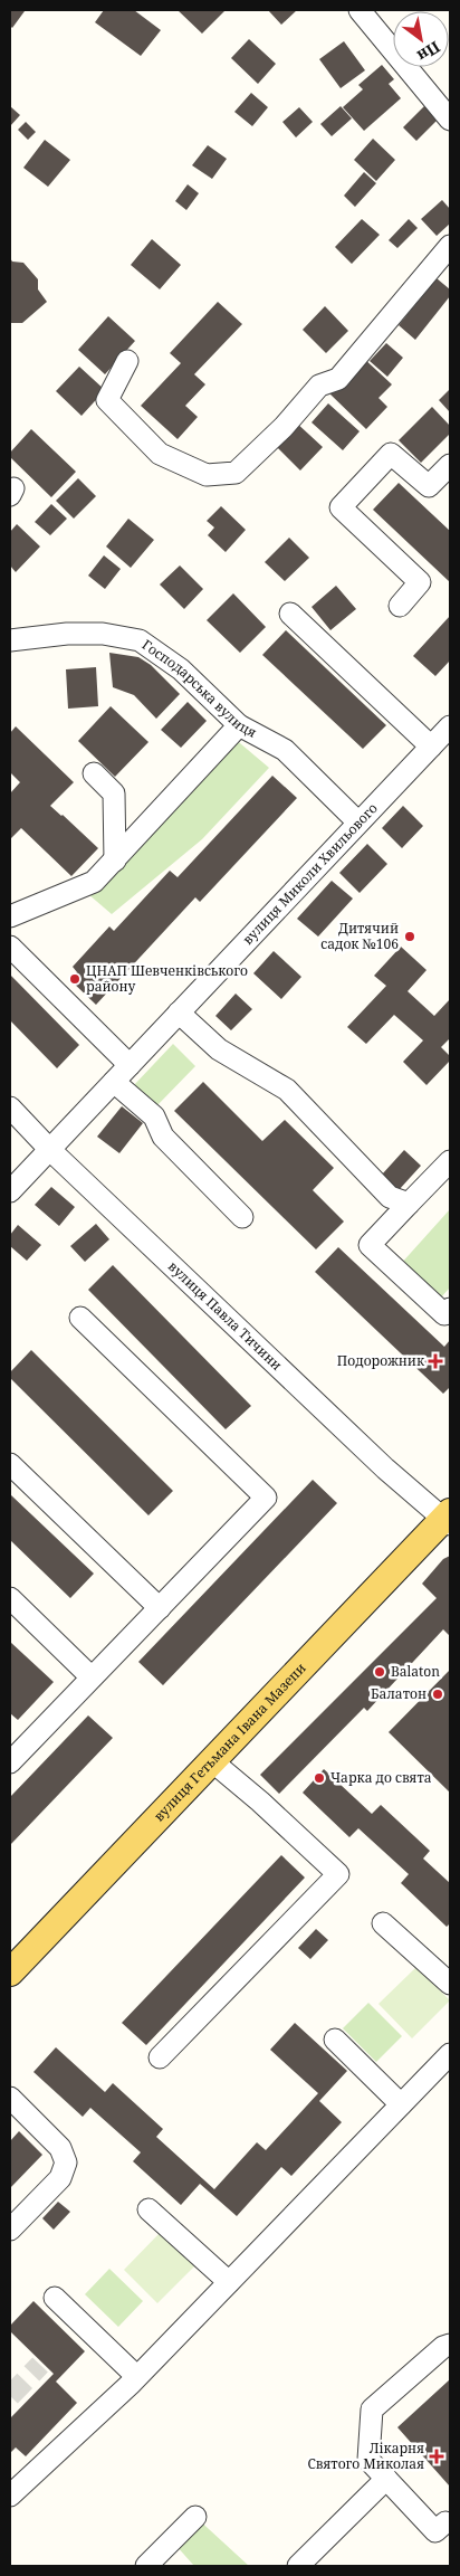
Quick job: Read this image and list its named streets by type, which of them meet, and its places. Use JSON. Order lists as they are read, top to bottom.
{
  "streets": {
    "main road": ["вулиця Гетьмана Івана Мазепи"],
    "street": ["Господарська вулиця", "вулиця Миколи Хвильового", "вулиця Павла Тичини"]
  },
  "crossings": [
    ["Господарська вулиця", "вулиця Миколи Хвильового"],
    ["вулиця Миколи Хвильового", "вулиця Павла Тичини"],
    ["вулиця Павла Тичини", "вулиця Гетьмана Івана Мазепи"]
  ],
  "places": {
    "other": [
      "Дитячий садок №106",
      "ЦНАП Шевченківського району",
      "Balaton",
      "Балатон",
      "Чарка до свята"
    ],
    "health": ["Подорожник", "Лікарня Святого Миколая"]
  },
  "north": "bottom right"
}
